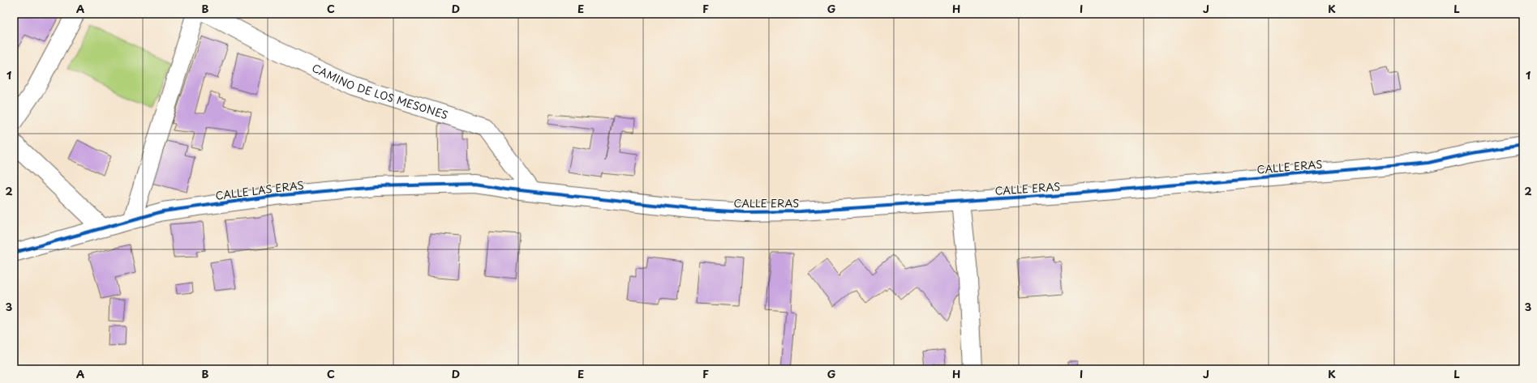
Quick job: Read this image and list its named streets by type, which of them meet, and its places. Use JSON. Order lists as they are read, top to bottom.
{
  "streets": {
    "street": ["CAMINO DE LOS MESONES", "CALLE ERAS", "CALLE LAS ERAS"]
  },
  "crossings": [
    ["CAMINO DE LOS MESONES", "CALLE ERAS"],
    ["CAMINO DE LOS MESONES", "CALLE LAS ERAS"],
    ["CALLE ERAS", "CALLE LAS ERAS"]
  ],
  "grid": {
    "columns": [
      "A",
      "B",
      "C",
      "D",
      "E",
      "F",
      "G",
      "H",
      "I",
      "J",
      "K",
      "L"
    ],
    "rows": ["1", "2", "3"]
  }
}
